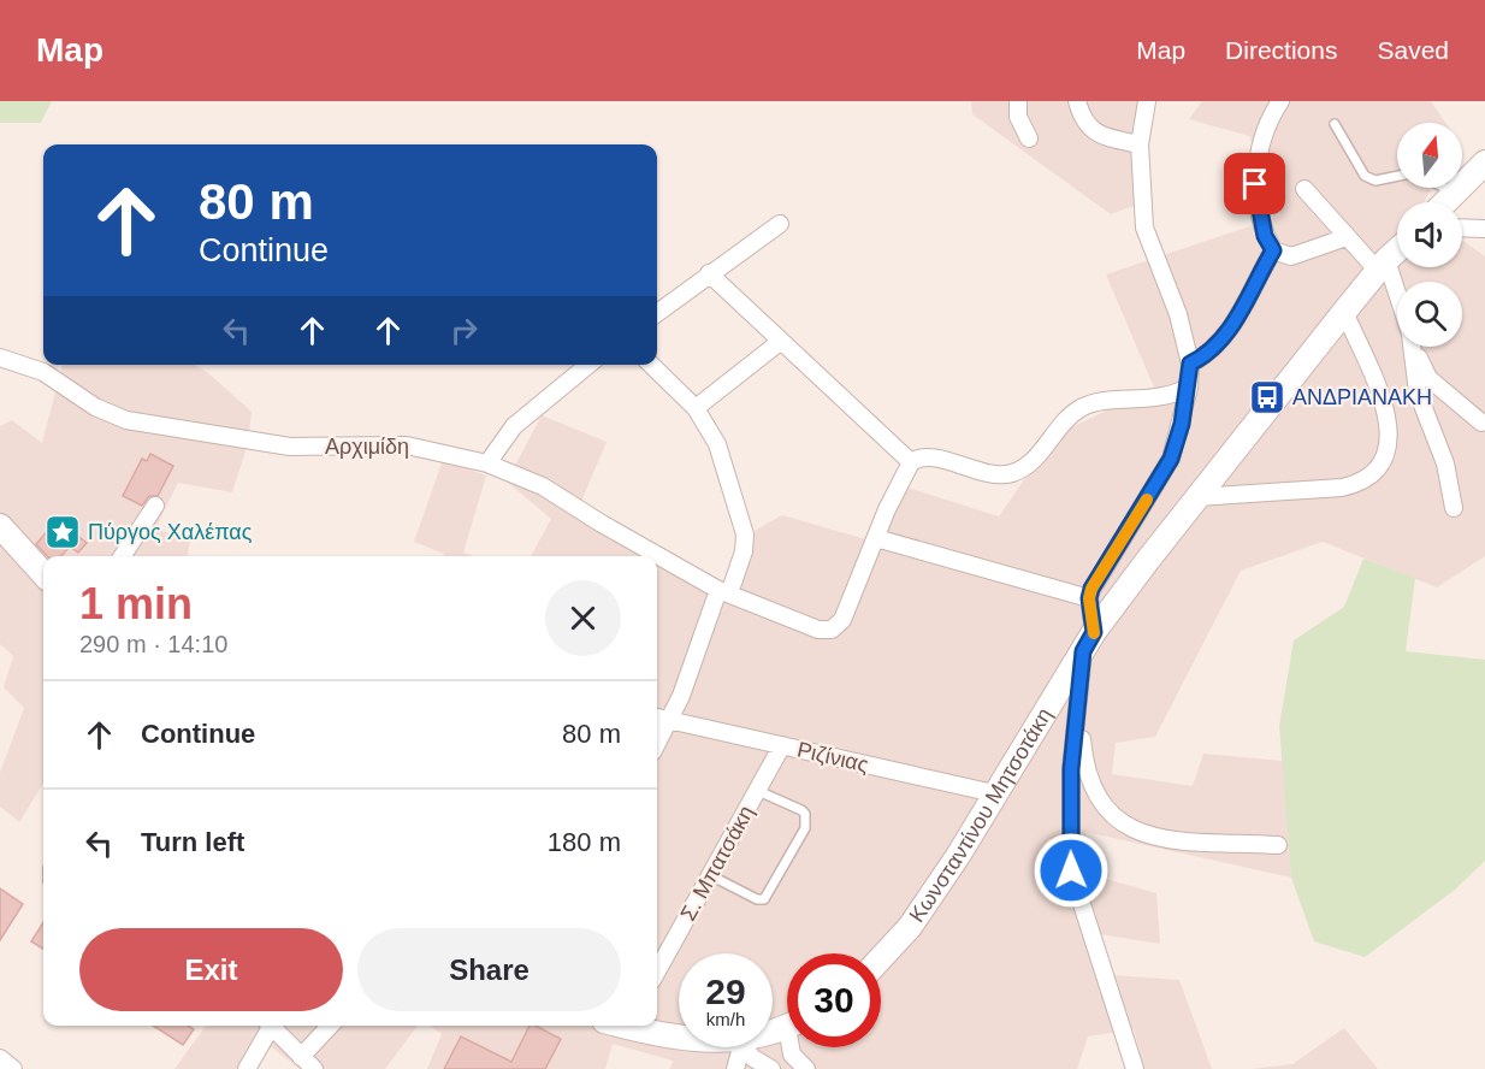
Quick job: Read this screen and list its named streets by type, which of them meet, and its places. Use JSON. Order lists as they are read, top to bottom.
{
  "streets": {
    "main road": ["Κωνσταντίνου Μητσοτάκη"],
    "street": ["Αρχιμίδη", "Ριζίνιας", "Σ. Μπατσάκη"]
  },
  "crossings": [
    ["Ριζίνιας", "Κωνσταντίνου Μητσοτάκη"],
    ["Ριζίνιας", "Σ. Μπατσάκη"]
  ],
  "places": {
    "bus stop": ["ΑΝΔΡΙΑΝΑΚΗ"],
    "place": ["Πύργος Χαλέπας"]
  },
  "north": "top",
  "page": {
    "header": "Map",
    "nav": ["Map", "Directions", "Saved"],
    "turn": ["80 m", "Continue"],
    "heading": ["1 min", "290 m · 14:10"],
    "list": [
      {
        "name": "Continue",
        "value": "80 m"
      },
      {
        "name": "Turn left",
        "value": "180 m"
      }
    ],
    "buttons": ["Exit", "Share"],
    "speed": "29 km/h",
    "limit": "30"
  }
}
